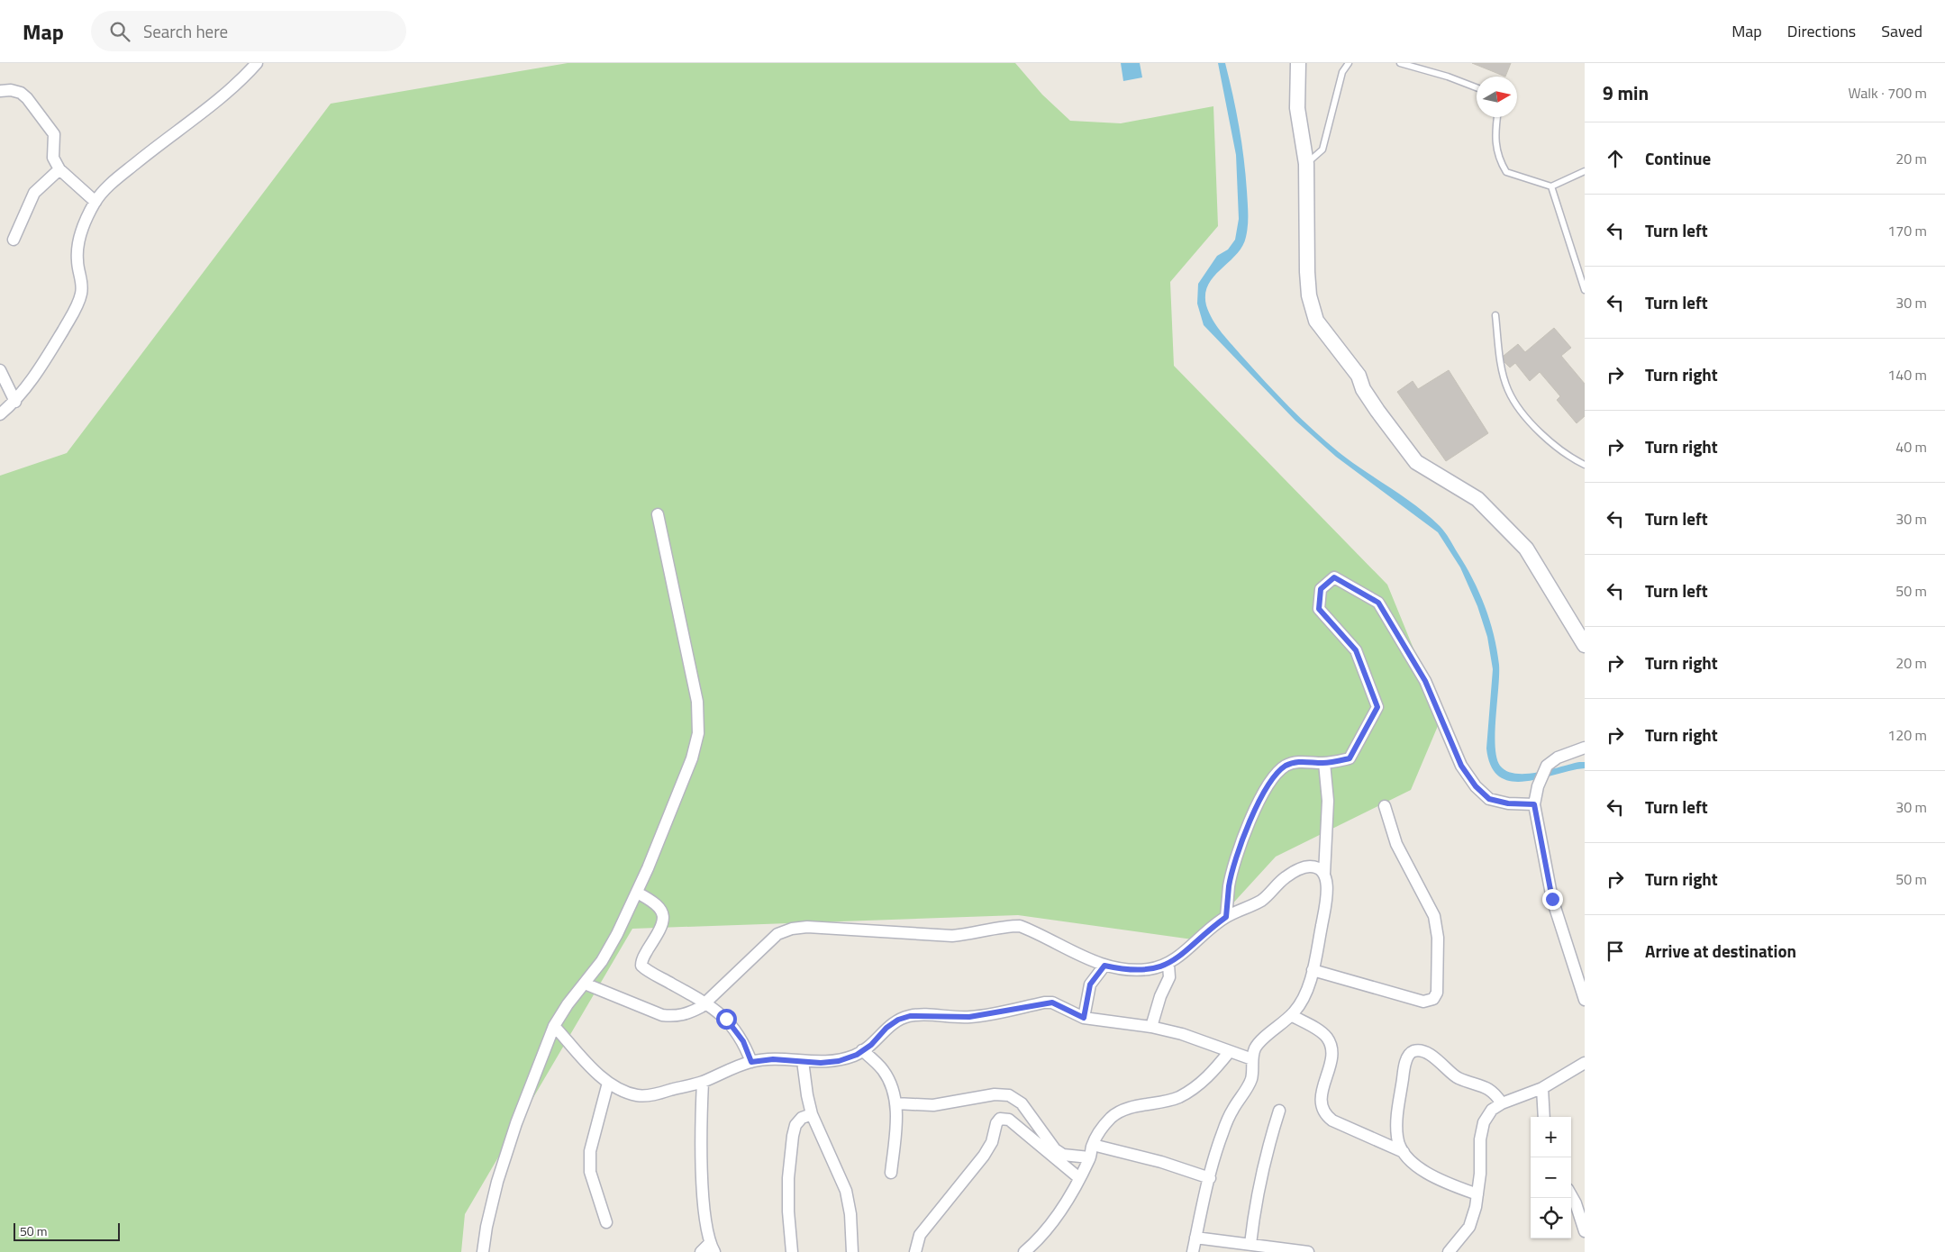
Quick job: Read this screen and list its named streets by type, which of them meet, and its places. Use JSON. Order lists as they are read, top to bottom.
{
  "scale_bar": "50 m",
  "north": "right",
  "page": {
    "header": "Map",
    "search": "Search here",
    "nav": ["Map", "Directions", "Saved"],
    "heading": ["9 min", "Walk · 700 m"],
    "list": [
      ["Continue", "20 m"],
      ["Turn left", "170 m"],
      ["Turn left", "30 m"],
      ["Turn right", "140 m"],
      ["Turn right", "40 m"],
      ["Turn left", "30 m"],
      ["Turn left", "50 m"],
      ["Turn right", "20 m"],
      ["Turn right", "120 m"],
      ["Turn left", "30 m"],
      ["Turn right", "50 m"],
      "Arrive at destination"
    ],
    "map_buttons": ["+", "−"],
    "scale": "50 m"
  }
}
